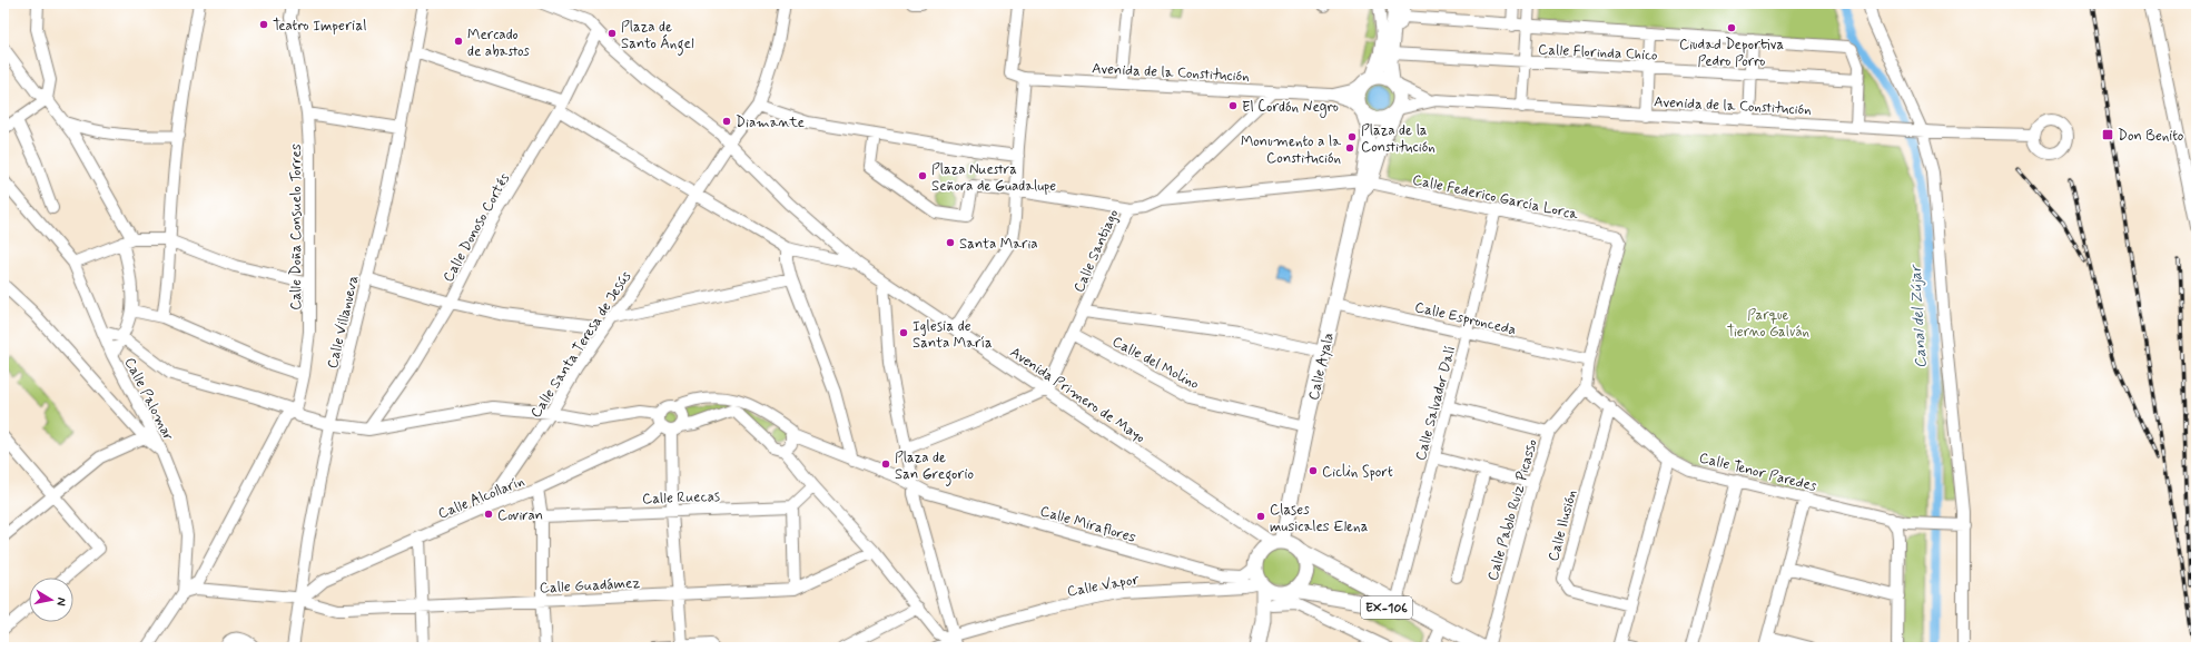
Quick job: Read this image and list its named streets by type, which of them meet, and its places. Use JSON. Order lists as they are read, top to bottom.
{
  "streets": {
    "main road": ["Calle Ayala", "EX-106"],
    "street": [
      "Calle Florinda Chico",
      "Avenida de la Constitución",
      "Calle Federico García Lorca",
      "Calle Doña Consuelo Torres",
      "Calle Donoso Cortés",
      "Calle Santiago",
      "Calle Espronceda",
      "Calle Villanueva",
      "Calle Santa Teresa de Jesús",
      "Calle del Molino",
      "Avenida Primero de Mayo",
      "Calle Palomar",
      "Calle Salvador Dalí",
      "Calle Tenor Paredes",
      "Calle Alcollarín",
      "Calle Ruecas",
      "Calle Pablo Ruiz Picasso",
      "Calle Miraflores",
      "Calle Ilusión",
      "Calle Guadámez",
      "Calle Vapor"
    ]
  },
  "crossings": [
    ["Avenida de la Constitución", "Calle Santiago"],
    ["Avenida de la Constitución", "Calle Ayala"],
    ["Calle Federico García Lorca", "Calle Santiago"],
    ["Calle Federico García Lorca", "Calle Espronceda"],
    ["Calle Federico García Lorca", "Calle Ayala"],
    ["Calle Federico García Lorca", "Calle Salvador Dalí"],
    ["Calle Santiago", "Calle del Molino"],
    ["Calle Santiago", "Avenida Primero de Mayo"],
    ["Calle Espronceda", "Calle Ayala"],
    ["Calle Espronceda", "Calle Salvador Dalí"],
    ["Calle Villanueva", "Calle Alcollarín"],
    ["Calle Villanueva", "Calle Guadámez"],
    ["Calle Santa Teresa de Jesús", "Calle Alcollarín"],
    ["Calle del Molino", "Calle Ayala"],
    ["Calle Ayala", "Avenida Primero de Mayo"],
    ["Calle Ayala", "Calle Miraflores"],
    ["Calle Ayala", "Calle Vapor"],
    ["Calle Ayala", "EX-106"],
    ["Avenida Primero de Mayo", "Calle Miraflores"],
    ["Avenida Primero de Mayo", "Calle Vapor"],
    ["Avenida Primero de Mayo", "EX-106"],
    ["Calle Palomar", "Calle Guadámez"],
    ["Calle Salvador Dalí", "EX-106"],
    ["Calle Tenor Paredes", "Calle Pablo Ruiz Picasso"],
    ["Calle Tenor Paredes", "Calle Ilusión"],
    ["Calle Alcollarín", "Calle Guadámez"],
    ["Calle Miraflores", "Calle Vapor"],
    ["Calle Miraflores", "EX-106"],
    ["Calle Vapor", "EX-106"]
  ],
  "water": ["Canal del Zújar"],
  "parks": ["Parque Tierno Galván"],
  "places": {
    "other": [
      "Teatro Imperial",
      "Ciudad Deportiva Pedro Porro",
      "Plaza de Santo Ángel",
      "Mercado de abastos",
      "El Cordón Negro",
      "Diamante",
      "Plaza de la Constitución",
      "Monumento a la Constitución",
      "Plaza Nuestra Señora de Guadalupe",
      "Santa Maria",
      "Iglesia de Santa María",
      "Plaza de San Gregorio",
      "Ciclin Sport",
      "Coviran",
      "Clases musicales Elena"
    ],
    "transit": ["Don Benito"]
  },
  "north": "right"
}
